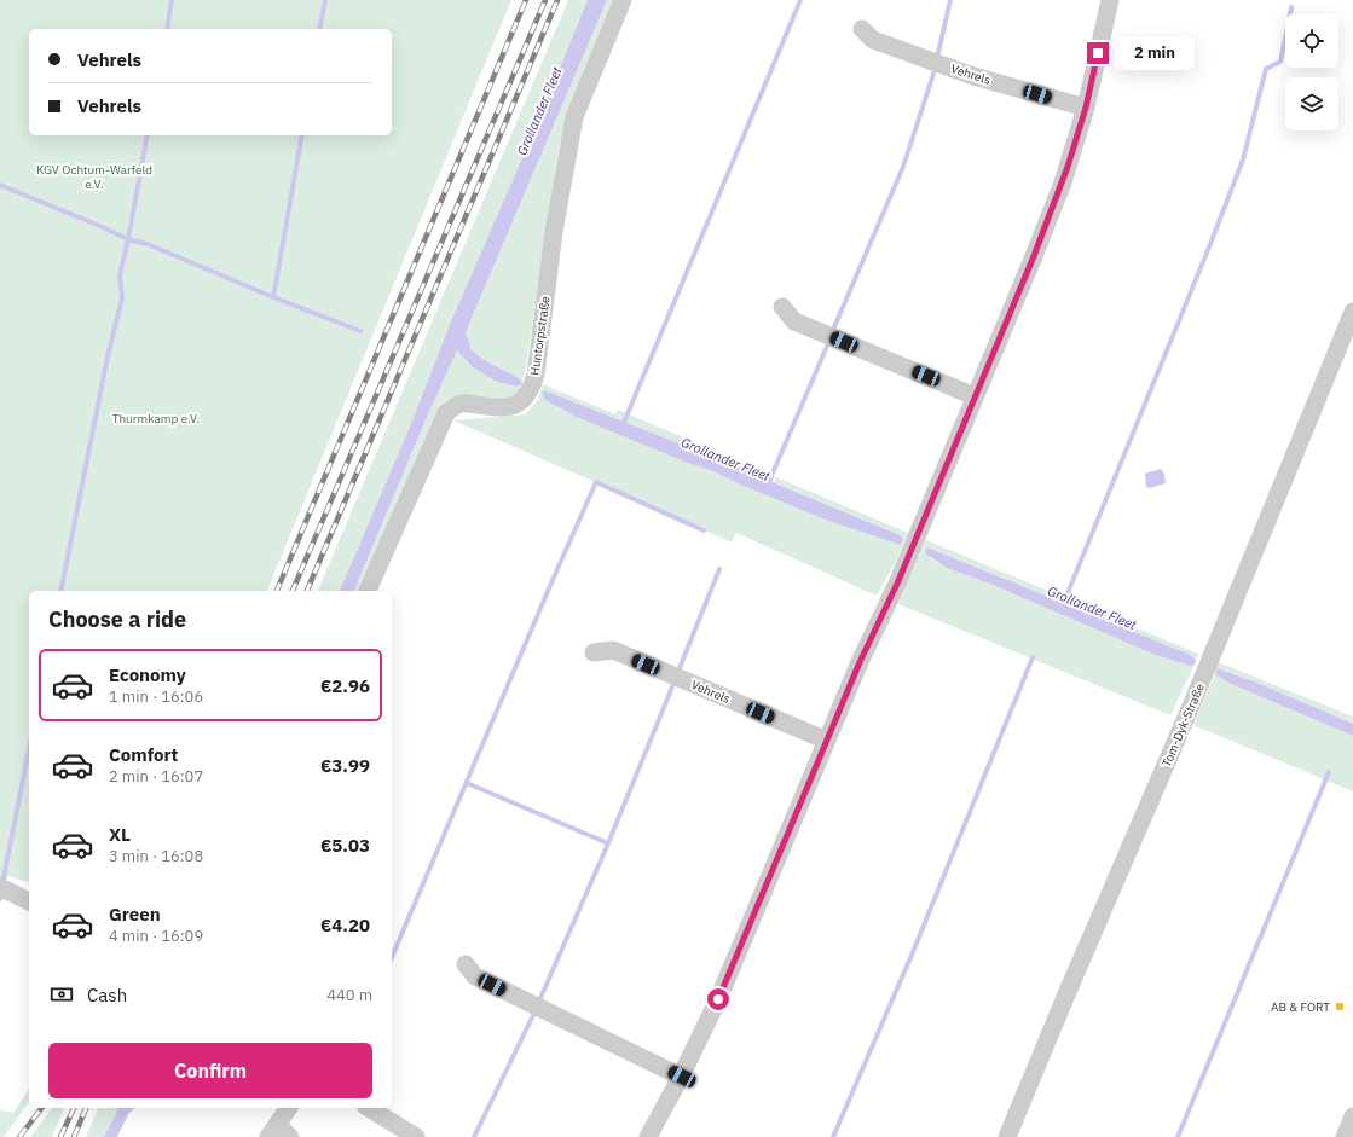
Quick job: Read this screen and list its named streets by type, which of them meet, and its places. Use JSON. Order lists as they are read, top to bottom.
{
  "streets": {
    "street": ["Vehrels", "Huntorpstraße", "Tom-Dyk-Straße"]
  },
  "water": ["Grollander Fleet"],
  "parks": ["KGV Ochtum-Warfeld e.V.", "Thurmkamp e.V."],
  "places": ["AB & FORT"],
  "page": {
    "banner": ["Vehrels", "Vehrels"],
    "bubble": "2 min",
    "heading": "Choose a ride",
    "list": [
      {
        "name": "Economy",
        "note": "1 min · 16:06",
        "value": "€2.96"
      },
      {
        "name": "Comfort",
        "note": "2 min · 16:07",
        "value": "€3.99"
      },
      {
        "name": "XL",
        "note": "3 min · 16:08",
        "value": "€5.03"
      },
      {
        "name": "Green",
        "note": "4 min · 16:09",
        "value": "€4.20"
      }
    ],
    "pay": ["Cash", "440 m"],
    "buttons": "Confirm"
  }
}
